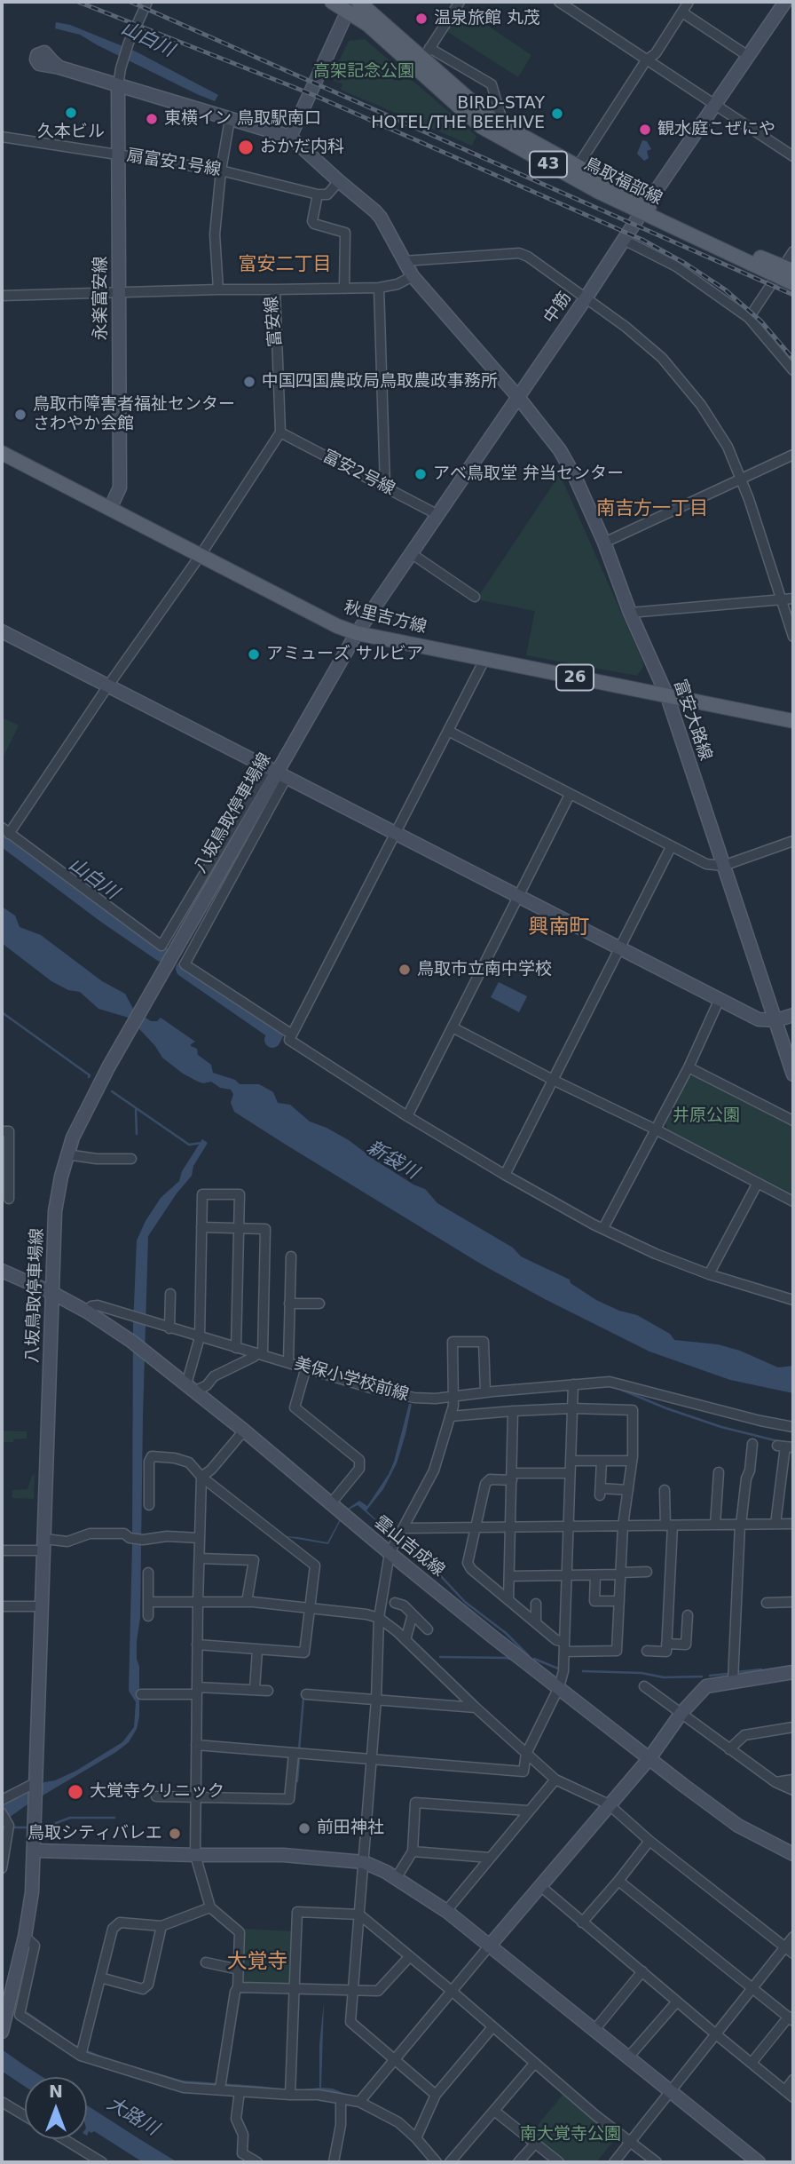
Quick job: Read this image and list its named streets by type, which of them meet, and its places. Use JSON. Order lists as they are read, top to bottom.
{
  "streets": {
    "main road": [
      "43",
      "鳥取福部線",
      "秋里吉方線",
      "26"
    ],
    "street": [
      "扇富安1号線",
      "永楽富安線",
      "中筋",
      "富安線",
      "富安2号線",
      "富安大路線",
      "八坂鳥取停車場線",
      "美保小学校前線",
      "雲山吉成線"
    ]
  },
  "crossings": [
    ["扇富安1号線", "永楽富安線"],
    ["鳥取福部線", "中筋"],
    ["永楽富安線", "富安線"],
    ["永楽富安線", "秋里吉方線"],
    ["中筋", "富安2号線"],
    ["中筋", "秋里吉方線"],
    ["中筋", "富安大路線"],
    ["中筋", "八坂鳥取停車場線"],
    ["富安線", "富安2号線"],
    ["秋里吉方線", "富安大路線"],
    ["秋里吉方線", "八坂鳥取停車場線"],
    ["八坂鳥取停車場線", "雲山吉成線"],
    ["美保小学校前線", "雲山吉成線"]
  ],
  "districts": [
    "富安二丁目",
    "南吉方一丁目",
    "興南町",
    "大覚寺"
  ],
  "water": ["山白川", "新袋川", "大路川"],
  "parks": ["高架記念公園", "井原公園", "南大覚寺公園"],
  "places": [
    "温泉旅館 丸茂",
    "久本ビル",
    "BIRD-STAY HOTEL/THE BEEHIVE",
    "東横イン 鳥取駅南口",
    "観水庭こぜにや",
    "おかだ内科",
    "中国四国農政局鳥取農政事務所",
    "鳥取市障害者福祉センター さわやか会館",
    "アベ鳥取堂 弁当センター",
    "アミューズ サルビア",
    "鳥取市立南中学校",
    "大覚寺クリニック",
    "前田神社",
    "鳥取シティバレエ"
  ],
  "north": "top"
}
